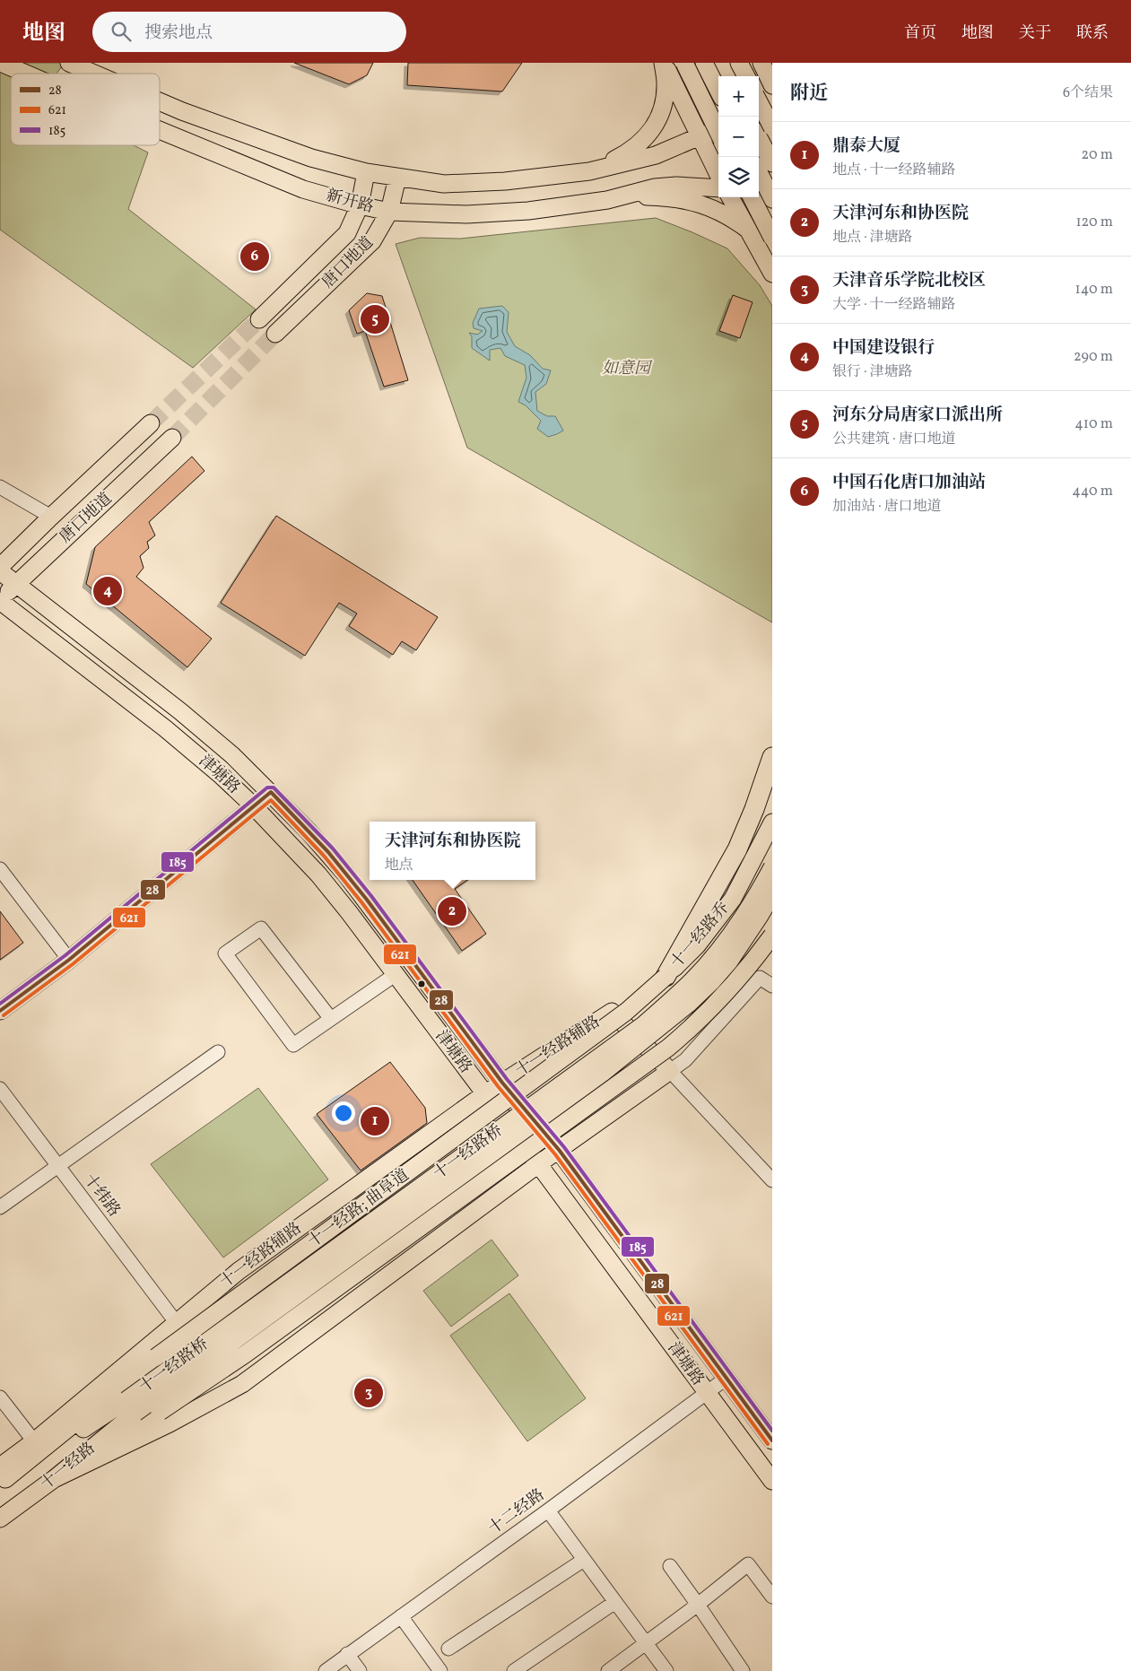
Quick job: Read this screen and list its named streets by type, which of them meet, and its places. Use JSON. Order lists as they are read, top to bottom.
{
  "streets": {
    "main road": [
      "新开路",
      "唐口地道",
      "津塘路",
      "十一经路乔",
      "十一经路辅路",
      "十一经路桥",
      "十一经路; 曲阜道",
      "十一经路"
    ],
    "street": ["十纬路", "十二经路"]
  },
  "crossings": [
    ["新开路", "唐口地道"],
    ["唐口地道", "津塘路"],
    ["津塘路", "十一经路辅路"],
    ["津塘路", "十二经路"],
    ["十一经路乔", "十一经路; 曲阜道"],
    ["十一经路辅路", "十纬路"],
    ["十一经路辅路", "十一经路; 曲阜道"],
    ["十一经路辅路", "十一经路"],
    ["十一经路桥", "十一经路"],
    ["十一经路; 曲阜道", "十一经路"]
  ],
  "parks": ["如意园"],
  "lines": ["transit line 185", "transit line 28", "transit line 621"],
  "legend": ["28", "621", "185"],
  "page": {
    "header": "地图",
    "search": "搜索地点",
    "nav": [
      "首页",
      "地图",
      "关于",
      "联系"
    ],
    "heading": ["附近", "6个结果"],
    "map_buttons": ["+", "−"],
    "list": [
      {
        "mark": "1",
        "name": "鼎泰大厦",
        "note": "地点 · 十一经路辅路",
        "value": "20 m"
      },
      {
        "mark": "2",
        "name": "天津河东和协医院",
        "note": "地点 · 津塘路",
        "value": "120 m"
      },
      {
        "mark": "3",
        "name": "天津音乐学院北校区",
        "note": "大学 · 十一经路辅路",
        "value": "140 m"
      },
      {
        "mark": "4",
        "name": "中国建设银行",
        "note": "银行 · 津塘路",
        "value": "290 m"
      },
      {
        "mark": "5",
        "name": "河东分局唐家口派出所",
        "note": "公共建筑 · 唐口地道",
        "value": "410 m"
      },
      {
        "mark": "6",
        "name": "中国石化唐口加油站",
        "note": "加油站 · 唐口地道",
        "value": "440 m"
      }
    ],
    "pins": [
      "6",
      "5",
      "4",
      "2",
      "1",
      "3"
    ],
    "popup": ["天津河东和协医院", "地点"]
  }
}
